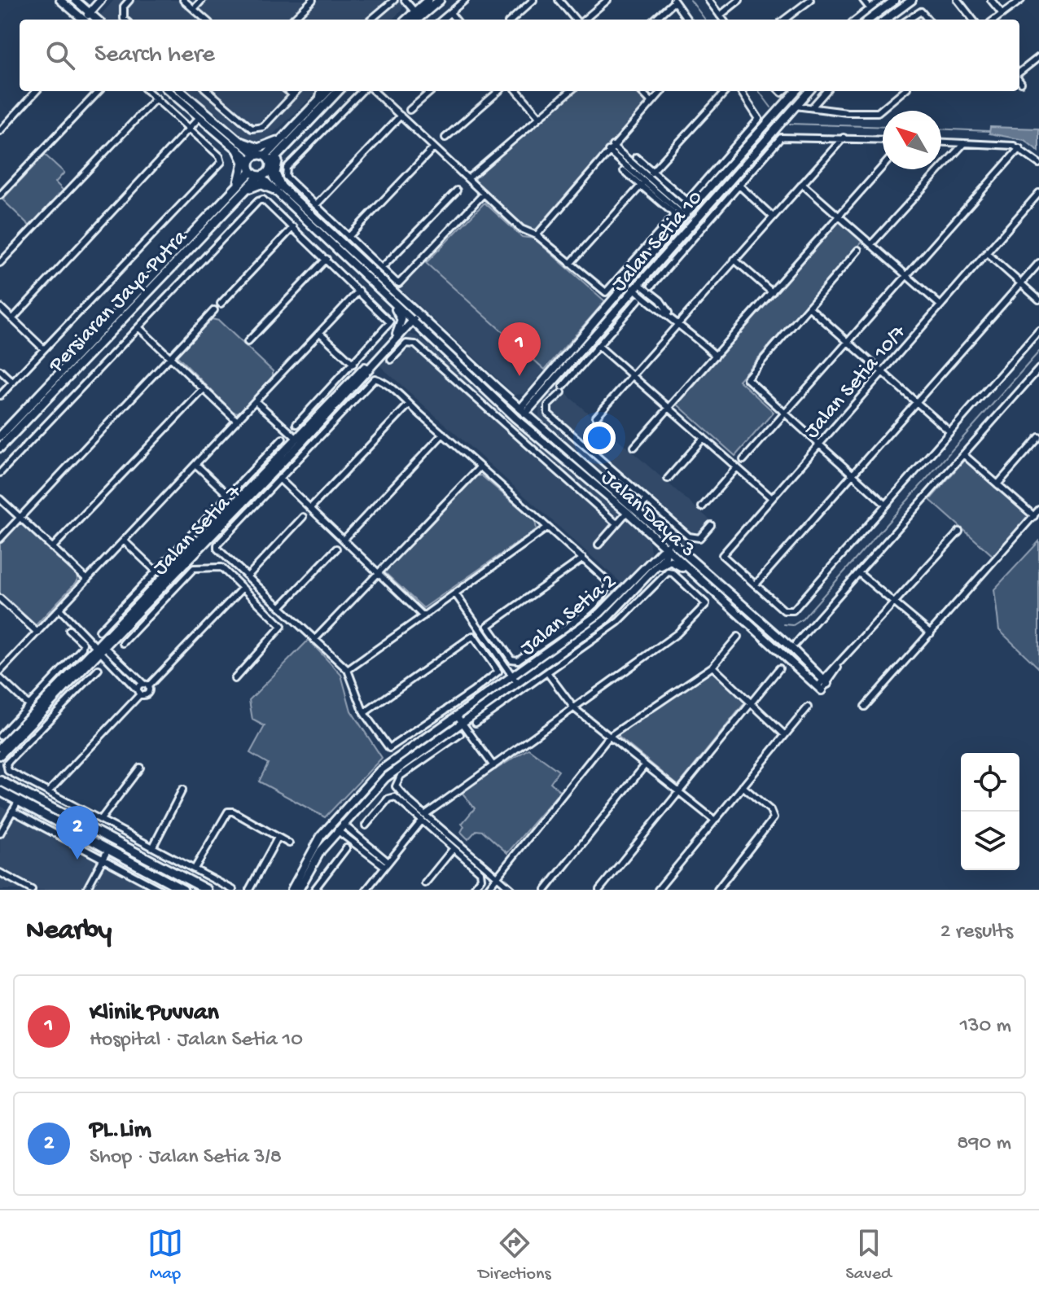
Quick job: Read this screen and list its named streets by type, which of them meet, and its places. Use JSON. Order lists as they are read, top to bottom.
{
  "streets": {
    "main road": ["Persiaran Jaya Putra"],
    "street": [
      "Jalan Setia 10",
      "Jalan Setia 10/7",
      "Jalan Daya 3",
      "Jalan Setia 7",
      "Jalan Setia 2"
    ]
  },
  "crossings": [
    ["Jalan Setia 10", "Jalan Daya 3"],
    ["Persiaran Jaya Putra", "Jalan Daya 3"],
    ["Jalan Daya 3", "Jalan Setia 7"],
    ["Jalan Daya 3", "Jalan Setia 2"]
  ],
  "north": "top left",
  "page": {
    "search": "Search here",
    "pins": ["1", "2"],
    "heading": ["Nearby", "2 results"],
    "list": [
      {
        "mark": "1",
        "name": "Klinik Puvvan",
        "note": "Hospital · Jalan Setia 10",
        "value": "130 m"
      },
      {
        "mark": "2",
        "name": "PL.Lim",
        "note": "Shop · Jalan Setia 3/8",
        "value": "890 m"
      }
    ],
    "nav": ["Map", "Directions", "Saved"]
  }
}
